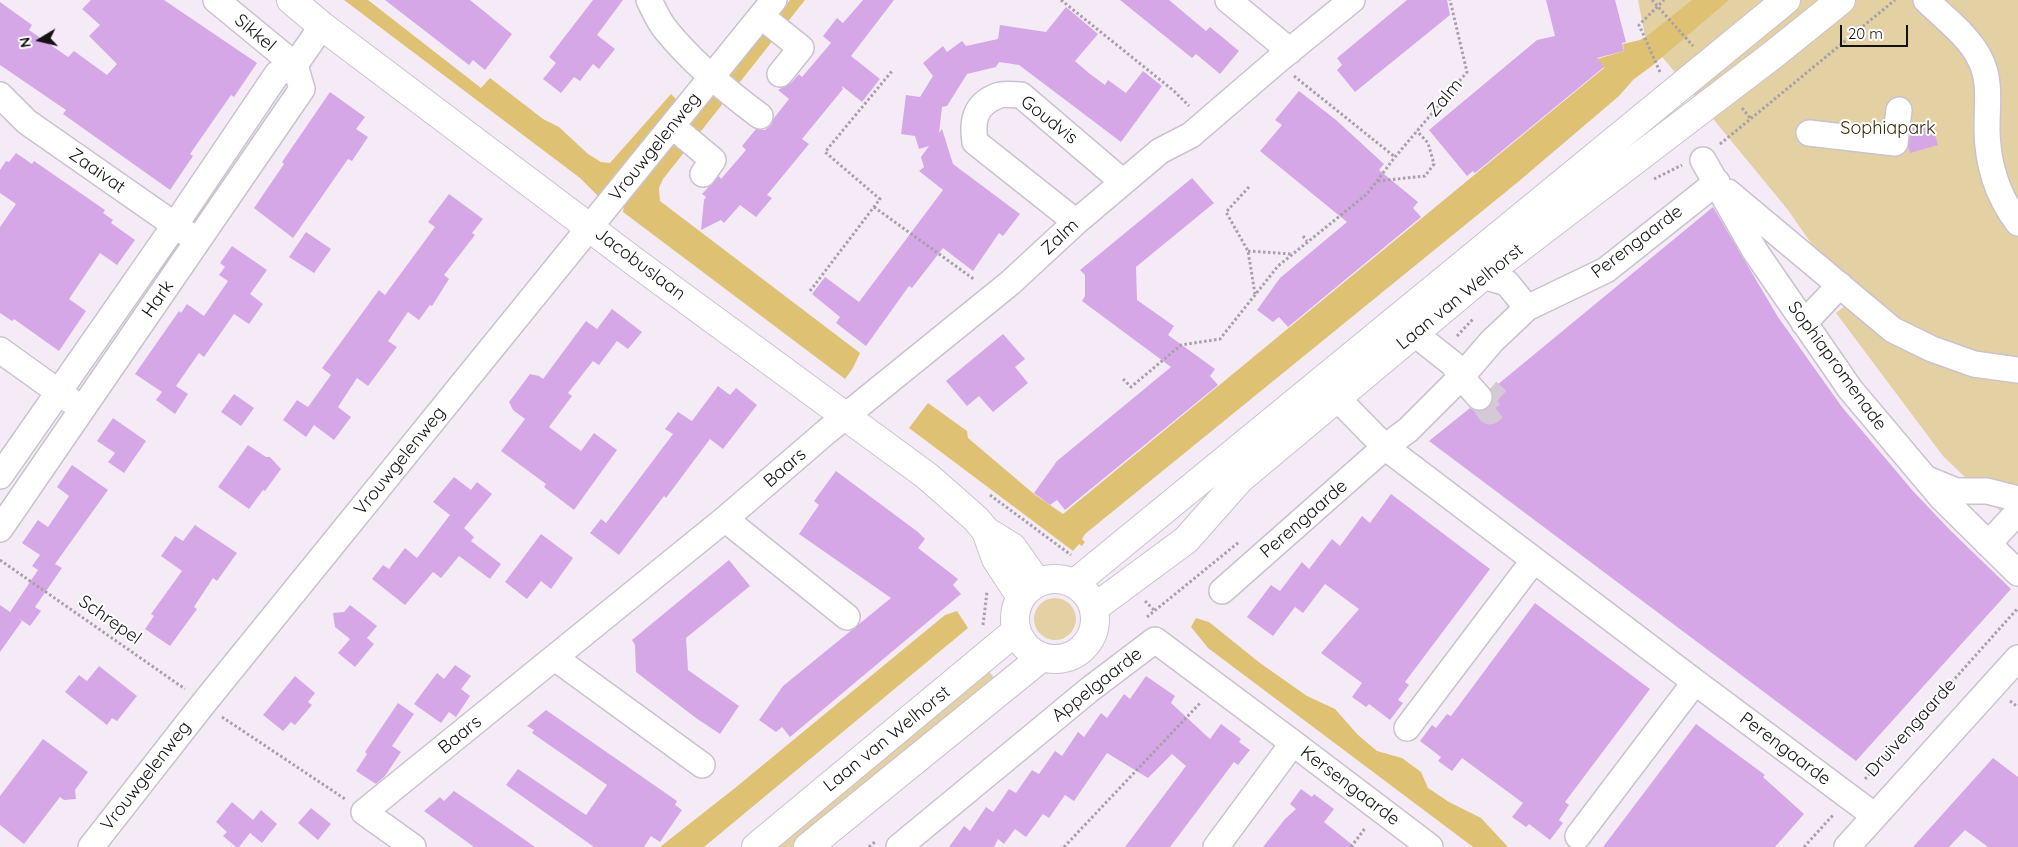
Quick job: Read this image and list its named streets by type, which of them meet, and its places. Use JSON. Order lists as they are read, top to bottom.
{
  "streets": {
    "main road": ["Jacobuslaan", "Laan van Welhorst"],
    "street": [
      "Sikkel",
      "Zalm",
      "Goudvis",
      "Vrouwgelenweg",
      "Zaaivat",
      "Perengaarde",
      "Hark",
      "Sophiapromenade",
      "Baars",
      "Appelgaarde",
      "Druivengaarde",
      "Kersengaarde"
    ],
    "path": ["Schrepel"]
  },
  "crossings": [
    ["Sikkel", "Hark"],
    ["Zalm", "Goudvis"],
    ["Zalm", "Jacobuslaan"],
    ["Zalm", "Baars"],
    ["Vrouwgelenweg", "Jacobuslaan"],
    ["Vrouwgelenweg", "Schrepel"],
    ["Zaaivat", "Hark"],
    ["Perengaarde", "Laan van Welhorst"],
    ["Perengaarde", "Sophiapromenade"],
    ["Perengaarde", "Druivengaarde"],
    ["Jacobuslaan", "Laan van Welhorst"],
    ["Jacobuslaan", "Hark"],
    ["Jacobuslaan", "Baars"],
    ["Appelgaarde", "Kersengaarde"]
  ],
  "parks": ["Sophiapark"],
  "scale_bar": "20 m",
  "north": "left"
}
